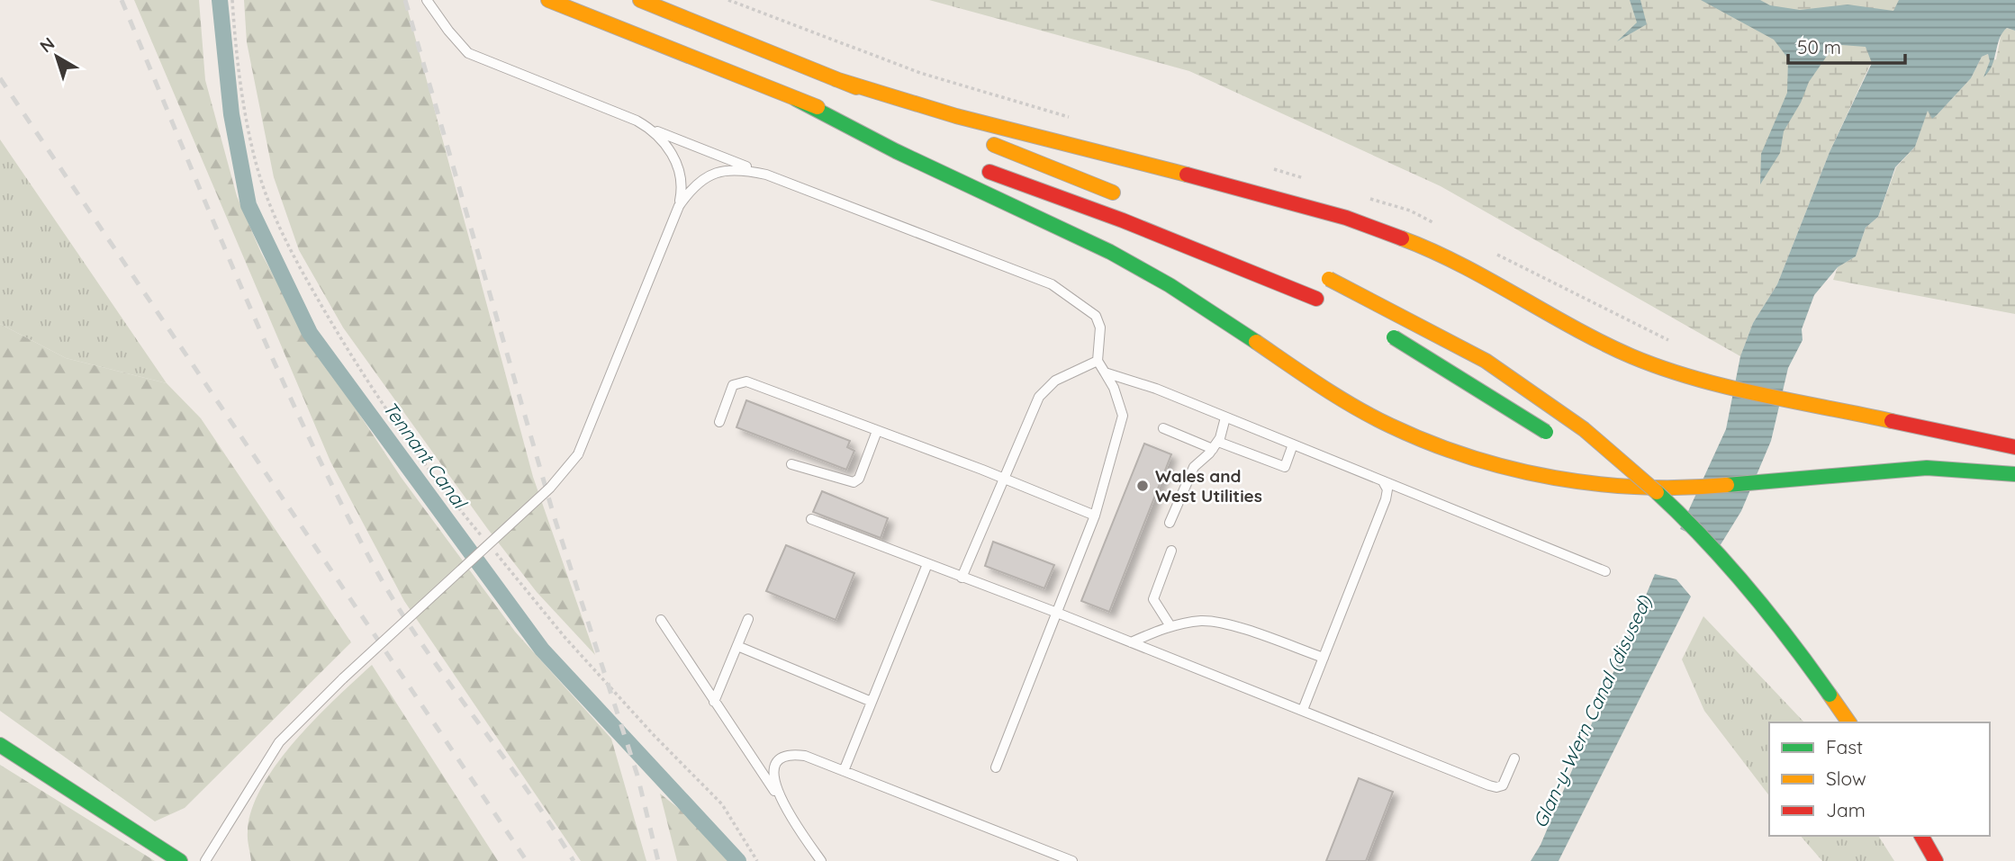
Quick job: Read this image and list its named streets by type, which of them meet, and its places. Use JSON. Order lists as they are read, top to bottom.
{
  "water": ["Tennant Canal", "Glan-y-Wern Canal (disused)"],
  "places": ["Wales and West Utilities"],
  "legend": ["Fast", "Slow", "Jam"],
  "scale_bar": "50 m",
  "north": "top left"
}
